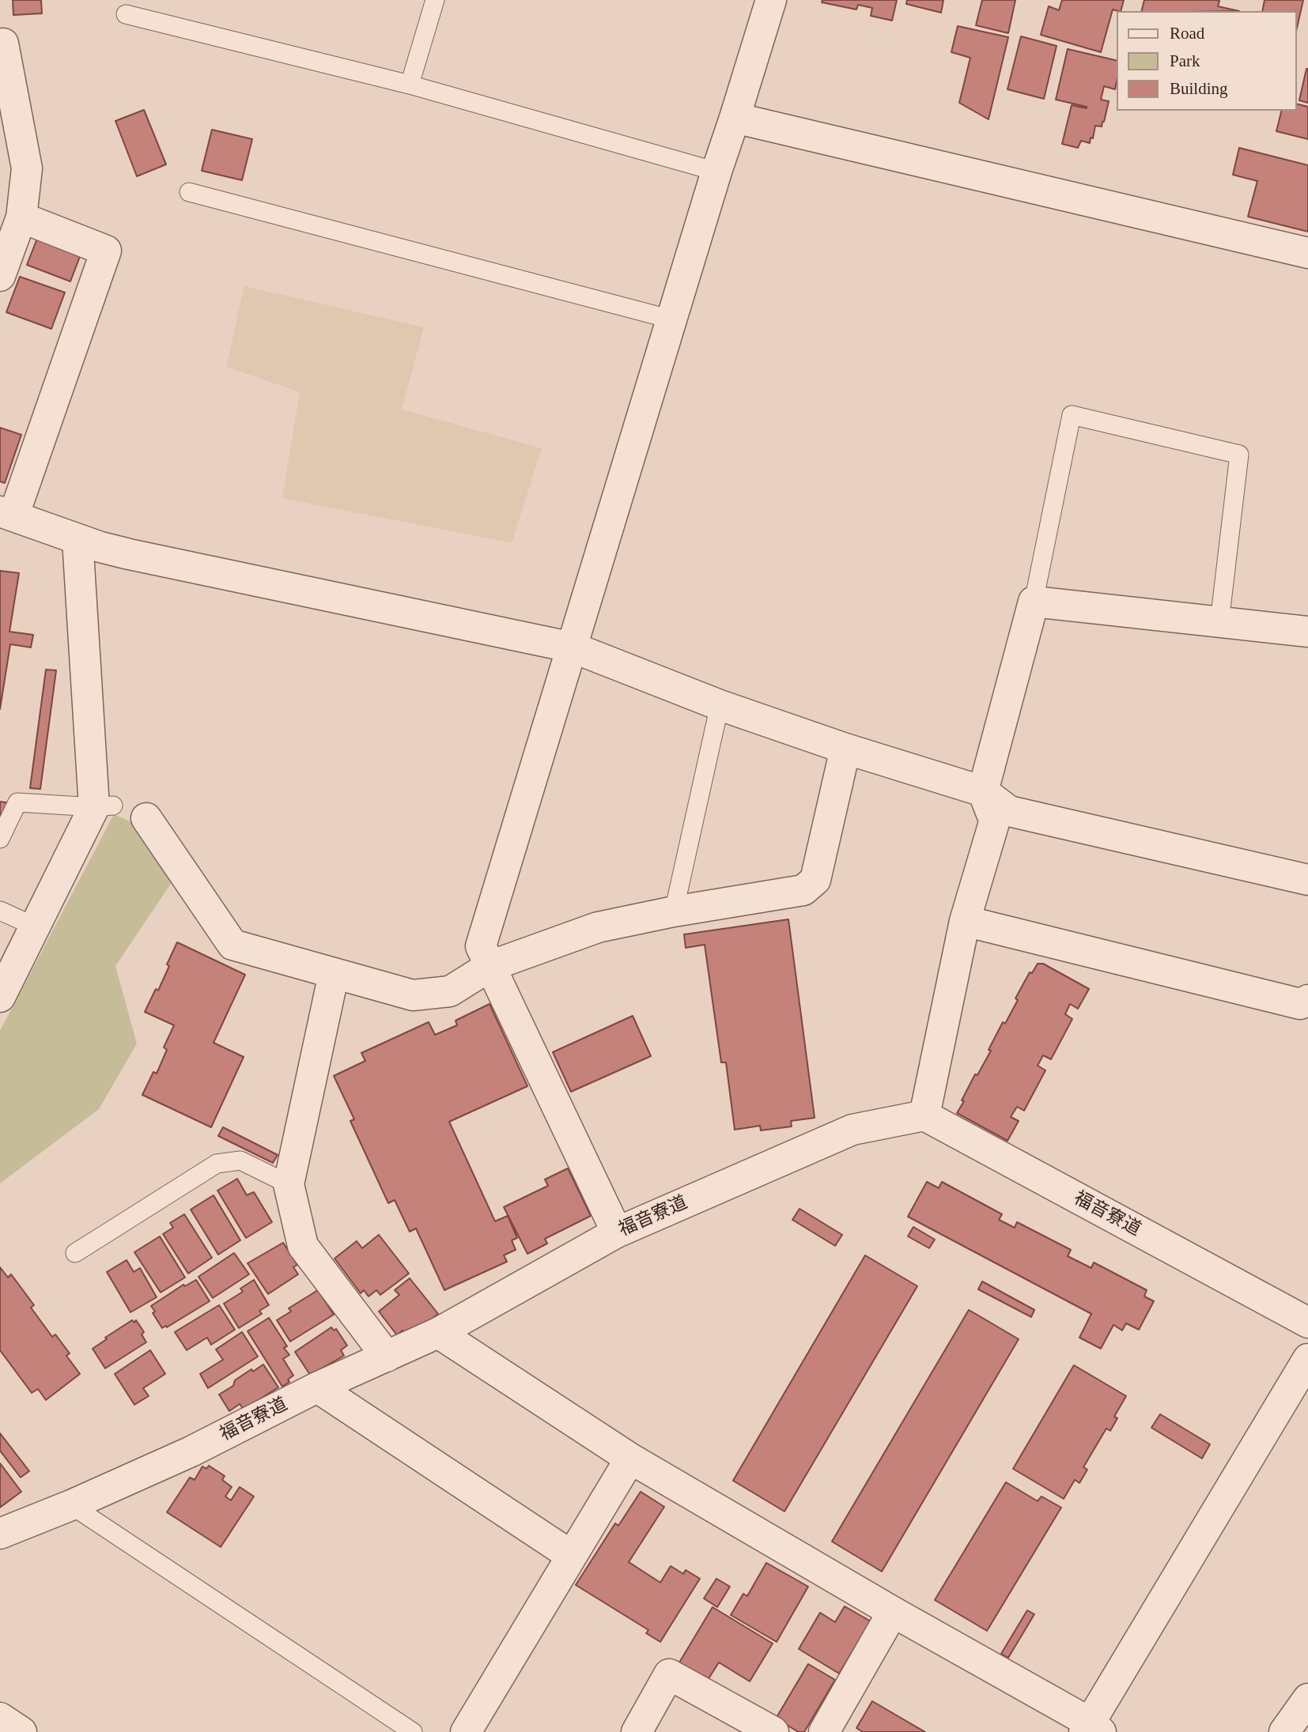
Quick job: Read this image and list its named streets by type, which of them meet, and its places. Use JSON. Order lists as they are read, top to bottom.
{
  "streets": {
    "street": ["福音寮道"]
  },
  "legend": ["Road", "Park", "Building"]
}
